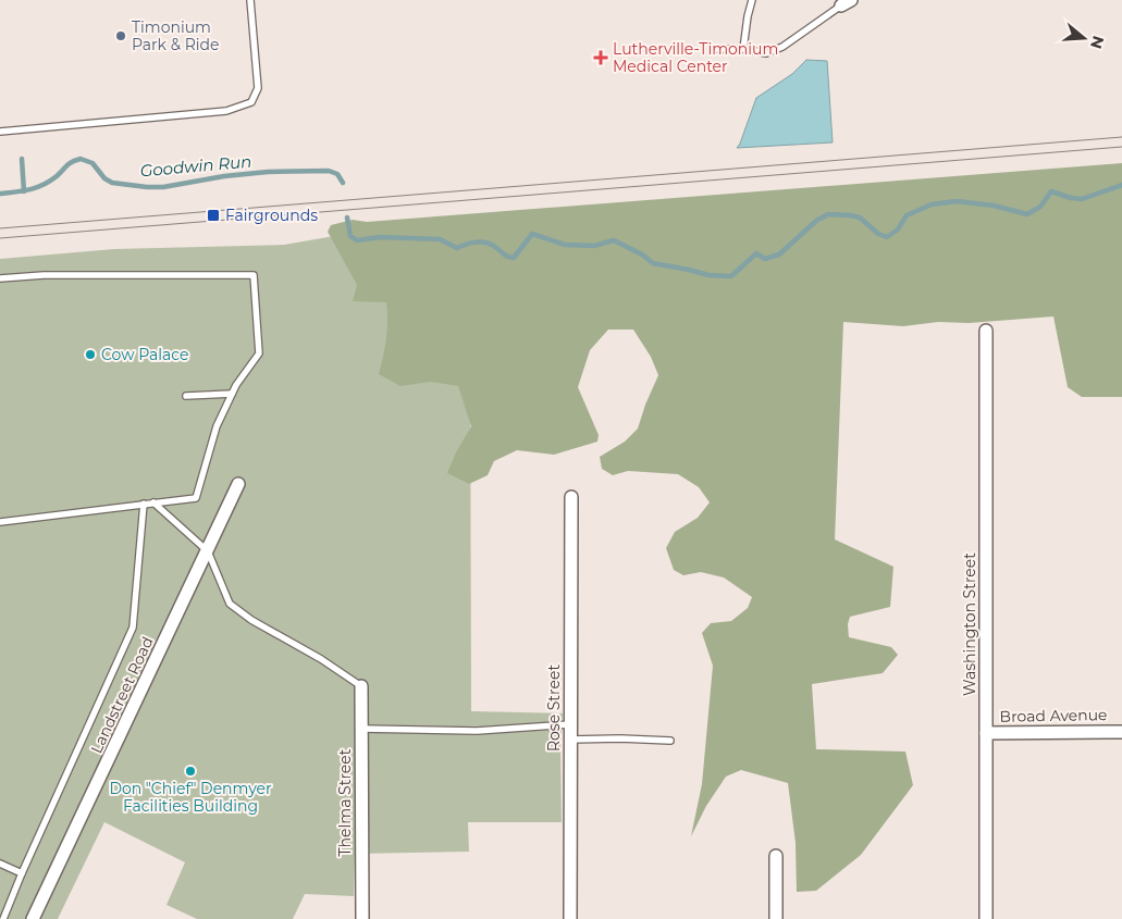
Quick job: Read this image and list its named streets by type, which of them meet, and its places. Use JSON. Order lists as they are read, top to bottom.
{
  "streets": {
    "street": [
      "Washington Street",
      "Landstreet Road",
      "Rose Street",
      "Broad Avenue",
      "Thelma Street"
    ]
  },
  "crossings": [
    ["Washington Street", "Broad Avenue"]
  ],
  "water": ["Goodwin Run"],
  "places": {
    "other": ["Timonium Park & Ride", "Cow Palace", "Don \"Chief\" Denmyer Facilities Building"],
    "health": ["Lutherville-Timonium Medical Center"],
    "transit": ["Fairgrounds"]
  },
  "north": "right"
}
